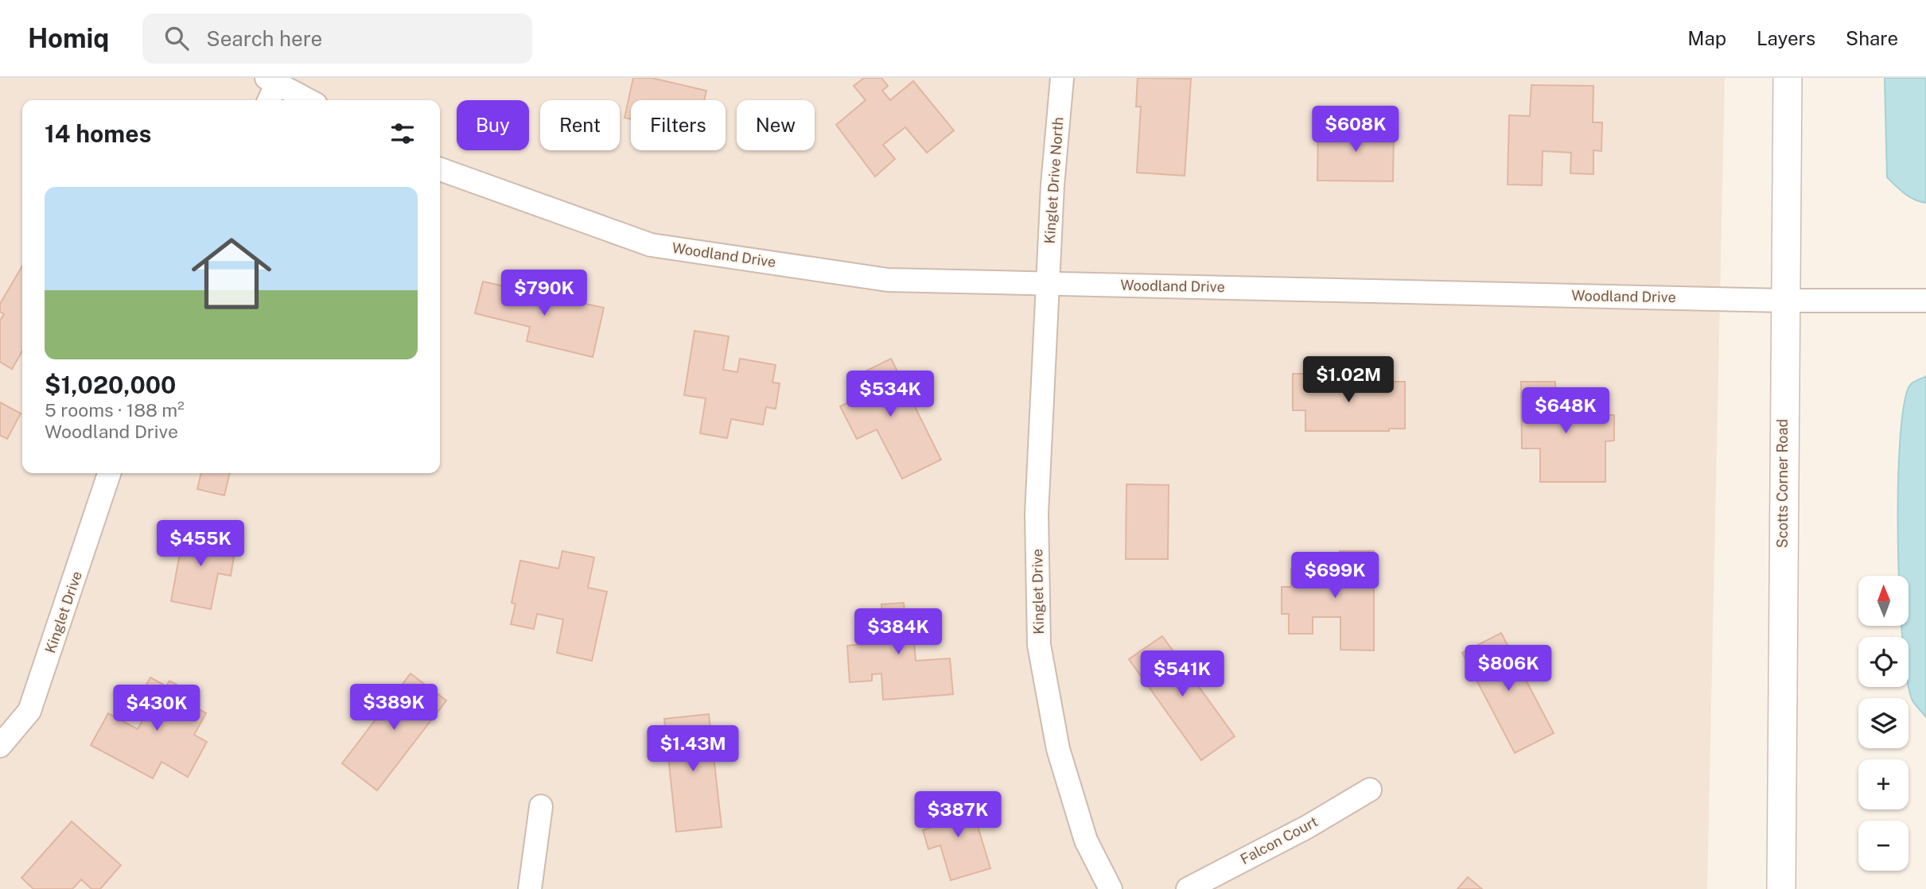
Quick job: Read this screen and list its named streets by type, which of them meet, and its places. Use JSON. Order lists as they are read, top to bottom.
{
  "streets": {
    "street": [
      "Kinglet Drive North",
      "Woodland Drive",
      "Scotts Corner Road",
      "Kinglet Drive",
      "Falcon Court"
    ]
  },
  "crossings": [
    ["Kinglet Drive North", "Woodland Drive"],
    ["Kinglet Drive North", "Kinglet Drive"],
    ["Woodland Drive", "Scotts Corner Road"],
    ["Woodland Drive", "Kinglet Drive"]
  ],
  "north": "top",
  "page": {
    "header": "Homiq",
    "search": "Search here",
    "nav": ["Map", "Layers", "Share"],
    "chip": [
      "Buy",
      "Rent",
      "Filters",
      "New"
    ],
    "heading": "14 homes",
    "price": [
      "$608K",
      "$790K",
      "$1.02M",
      "$534K",
      "$648K",
      "$455K",
      "$699K",
      "$384K",
      "$806K",
      "$541K",
      "$389K",
      "$430K",
      "$1.43M",
      "$387K"
    ],
    "list": [
      {
        "name": "$1,020,000",
        "note": "5 rooms · 188 m² · Woodland Drive"
      }
    ],
    "map_buttons": ["+", "−"]
  }
}
